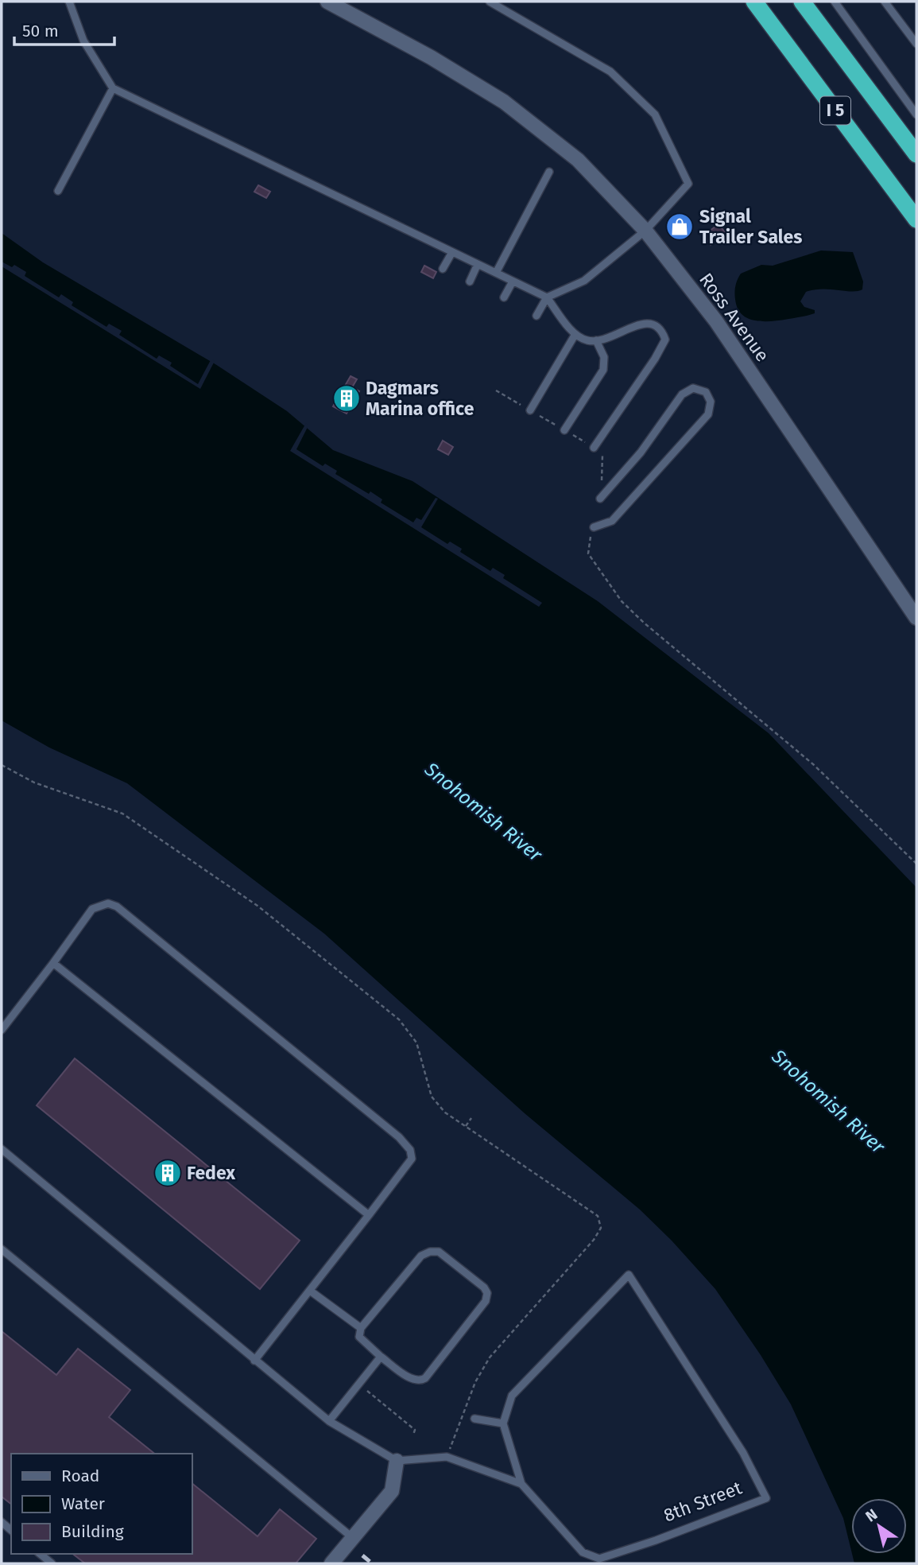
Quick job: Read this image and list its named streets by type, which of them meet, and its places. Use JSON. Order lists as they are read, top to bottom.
{
  "streets": {
    "highway": ["I 5"],
    "street": ["Ross Avenue"],
    "lane": ["8th Street"]
  },
  "water": ["Snohomish River"],
  "places": {
    "shop": ["Signal Trailer Sales"],
    "building": ["Dagmars Marina office", "Fedex"]
  },
  "legend": ["Road", "Water", "Building"],
  "scale_bar": "50 m",
  "north": "top left"
}
